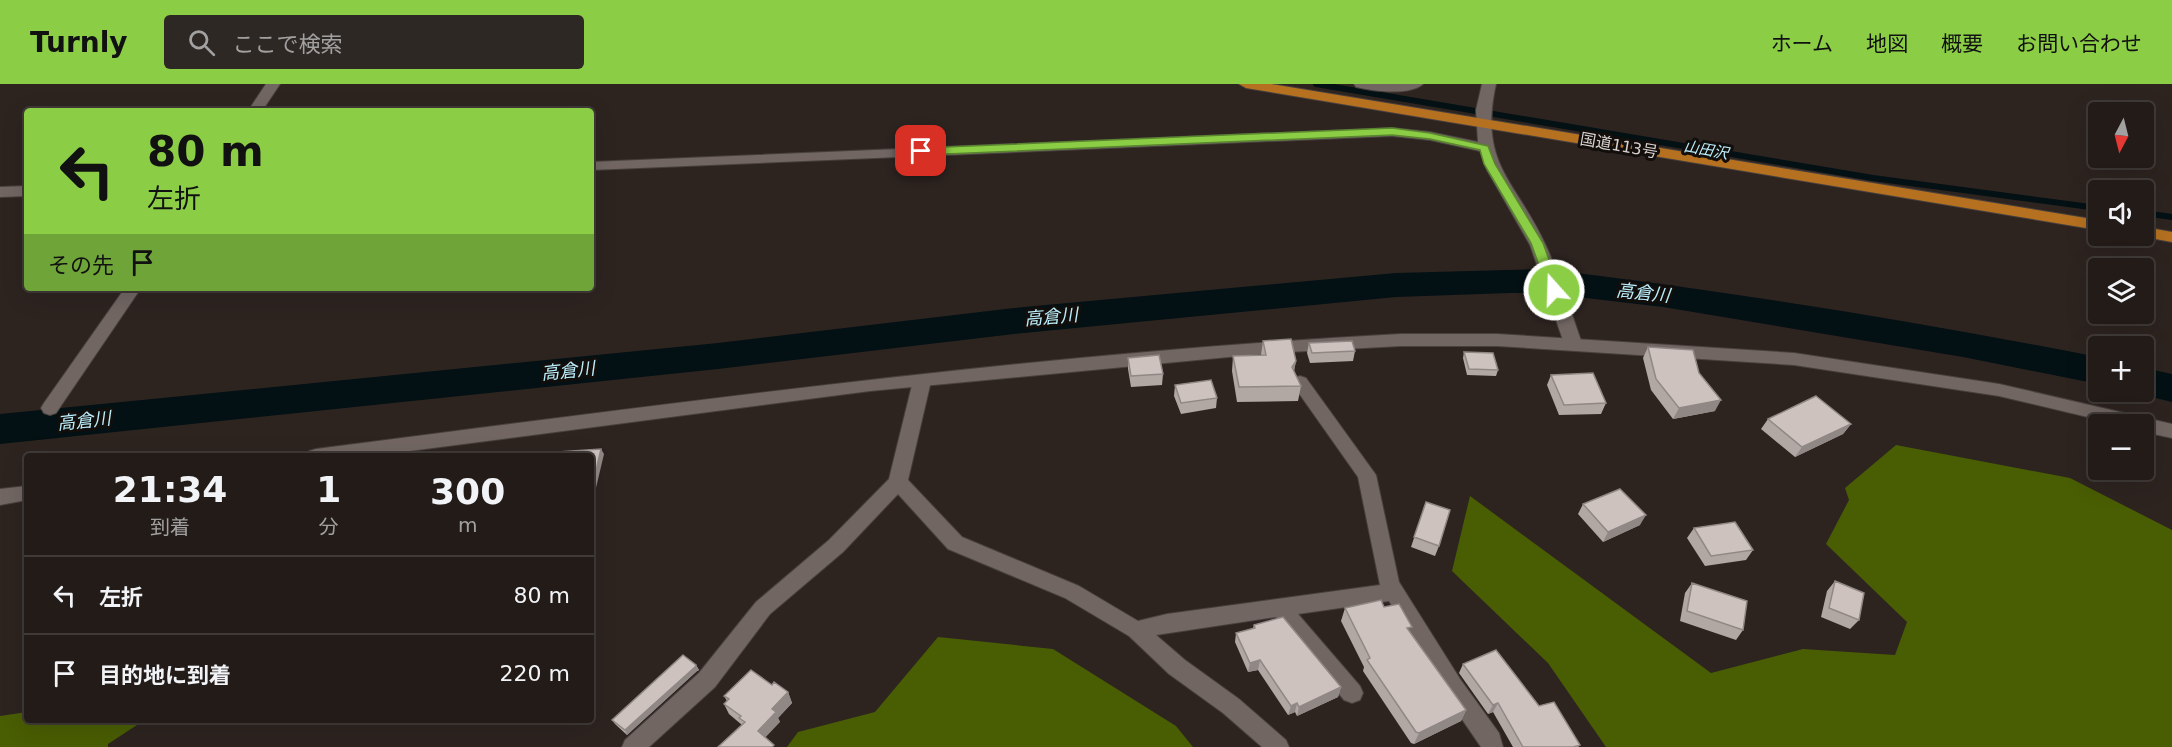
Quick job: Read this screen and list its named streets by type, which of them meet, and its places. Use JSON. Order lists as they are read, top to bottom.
{
  "streets": {
    "highway": ["国道113号"]
  },
  "water": ["山田沢", "高倉川"],
  "north": "bottom",
  "page": {
    "header": "Turnly",
    "search": "ここで検索",
    "nav": [
      "ホーム",
      "地図",
      "概要",
      "お問い合わせ"
    ],
    "map_buttons": ["+", "−"],
    "turn": ["80 m", "左折"],
    "then": "その先",
    "eta": [
      "21:34",
      "到着",
      "1",
      "分",
      "300",
      "m"
    ],
    "list": [
      {
        "name": "左折",
        "value": "80 m"
      },
      {
        "name": "目的地に到着",
        "value": "220 m"
      }
    ]
  }
}
